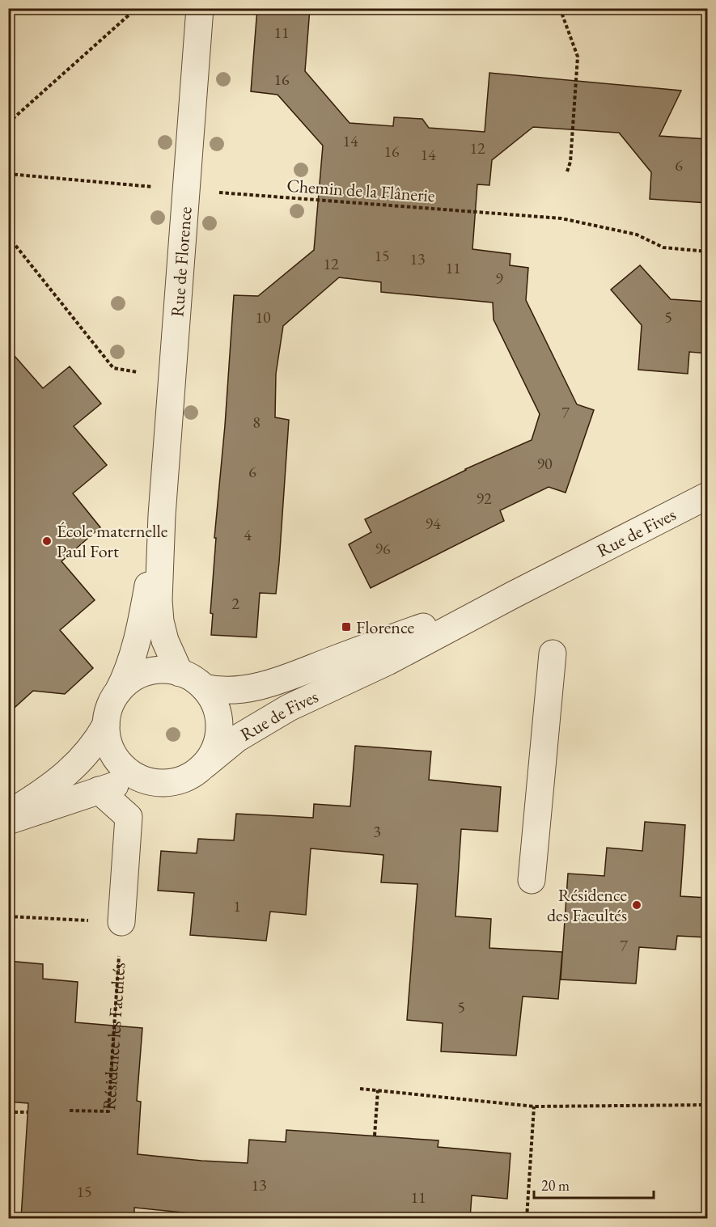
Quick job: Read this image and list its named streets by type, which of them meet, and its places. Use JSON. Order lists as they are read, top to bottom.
{
  "streets": {
    "street": ["Rue de Florence", "Rue de Fives"],
    "path": ["Chemin de la Flânerie", "Résidence les Facultés"]
  },
  "crossings": [
    ["Chemin de la Flânerie", "Rue de Florence"],
    ["Rue de Florence", "Rue de Fives"]
  ],
  "places": {
    "other": ["École maternelle Paul Fort", "Résidence des Facultés"],
    "transit": ["Florence"]
  },
  "house_numbers": [
    "11",
    "16",
    "14",
    "12",
    "16",
    "14",
    "6",
    "15",
    "13",
    "12",
    "11",
    "9",
    "10",
    "5",
    "7",
    "8",
    "90",
    "6",
    "92",
    "94",
    "4",
    "96",
    "2",
    "3",
    "1",
    "7",
    "5",
    "13",
    "15",
    "11"
  ],
  "scale_bar": "20 m"
}
